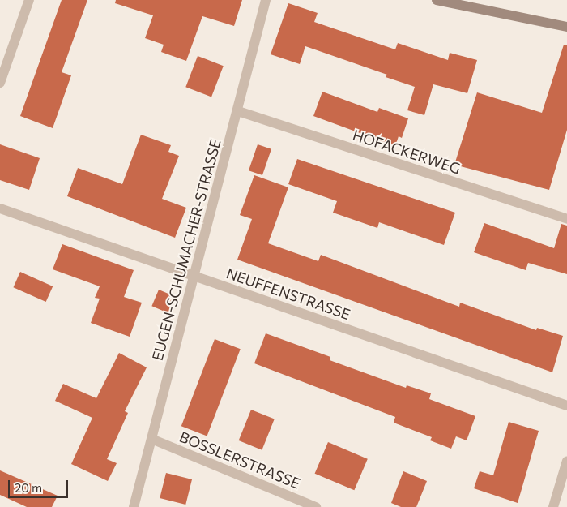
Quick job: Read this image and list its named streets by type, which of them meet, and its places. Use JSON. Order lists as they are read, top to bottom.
{
  "streets": {
    "street": [
      "HOFACKERWEG",
      "EUGEN-SCHUMACHER-STRASSE",
      "NEUFFENSTRASSE",
      "BOSSLERSTRASSE"
    ]
  },
  "crossings": [
    ["HOFACKERWEG", "EUGEN-SCHUMACHER-STRASSE"],
    ["EUGEN-SCHUMACHER-STRASSE", "NEUFFENSTRASSE"],
    ["EUGEN-SCHUMACHER-STRASSE", "BOSSLERSTRASSE"]
  ],
  "scale_bar": "20 m"
}
